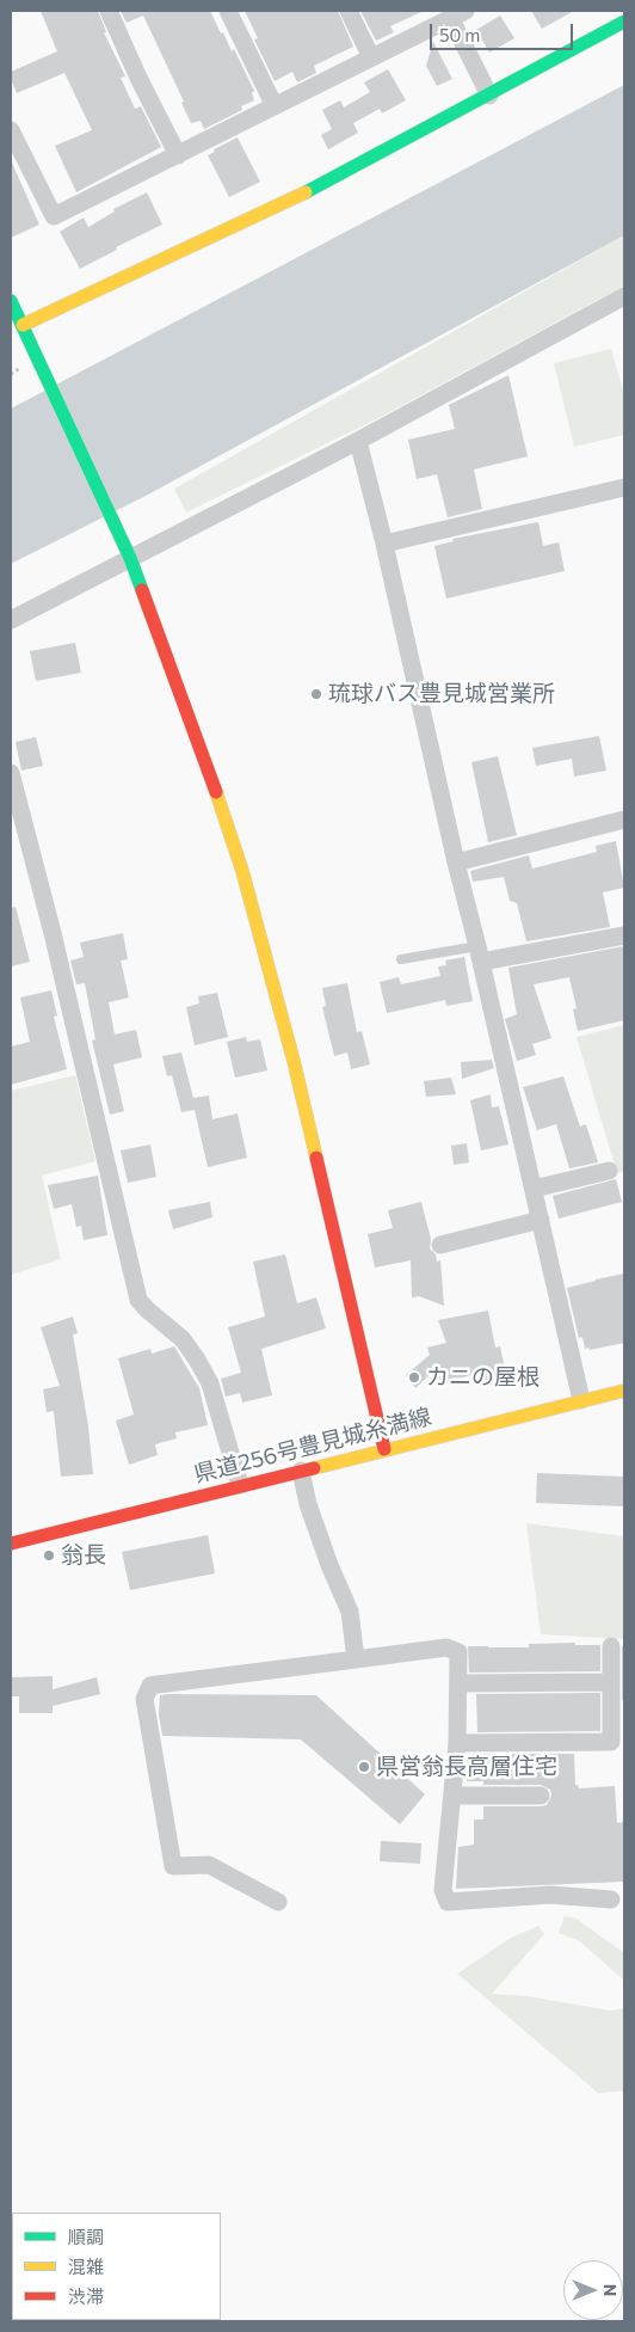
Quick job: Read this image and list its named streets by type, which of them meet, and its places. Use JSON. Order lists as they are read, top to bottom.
{
  "streets": {
    "street": ["県道256号豊見城糸満線"]
  },
  "places": [
    "琉球バス豊見城営業所",
    "カニの屋根",
    "翁長",
    "県営翁長高層住宅"
  ],
  "legend": ["順調", "混雑", "渋滞"],
  "scale_bar": "50 m",
  "north": "right"
}
